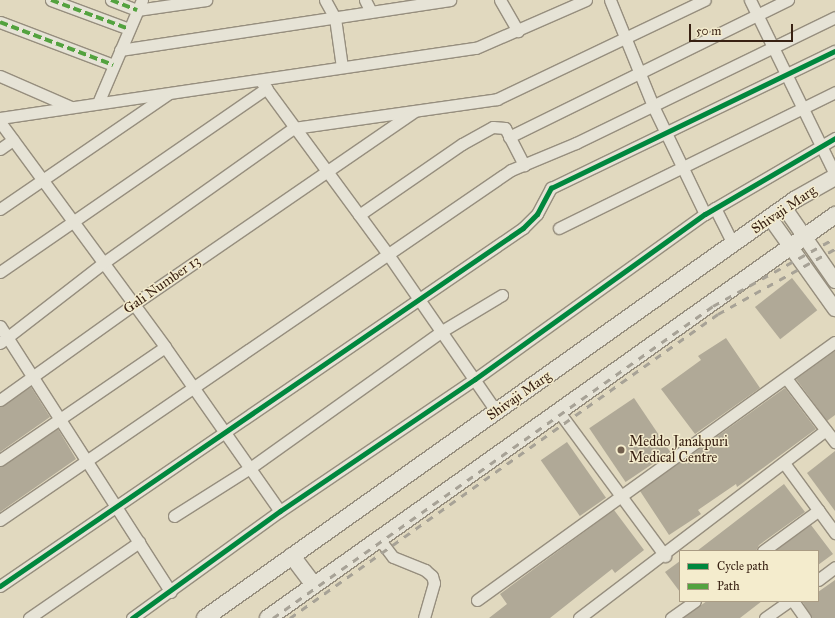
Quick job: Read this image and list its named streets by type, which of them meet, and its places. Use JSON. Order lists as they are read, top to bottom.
{
  "streets": {
    "main road": ["Shivaji Marg"],
    "street": ["Gali Number 13"]
  },
  "places": ["Meddo Janakpuri Medical Centre"],
  "legend": ["Cycle path", "Path"],
  "scale_bar": "50 m"
}
